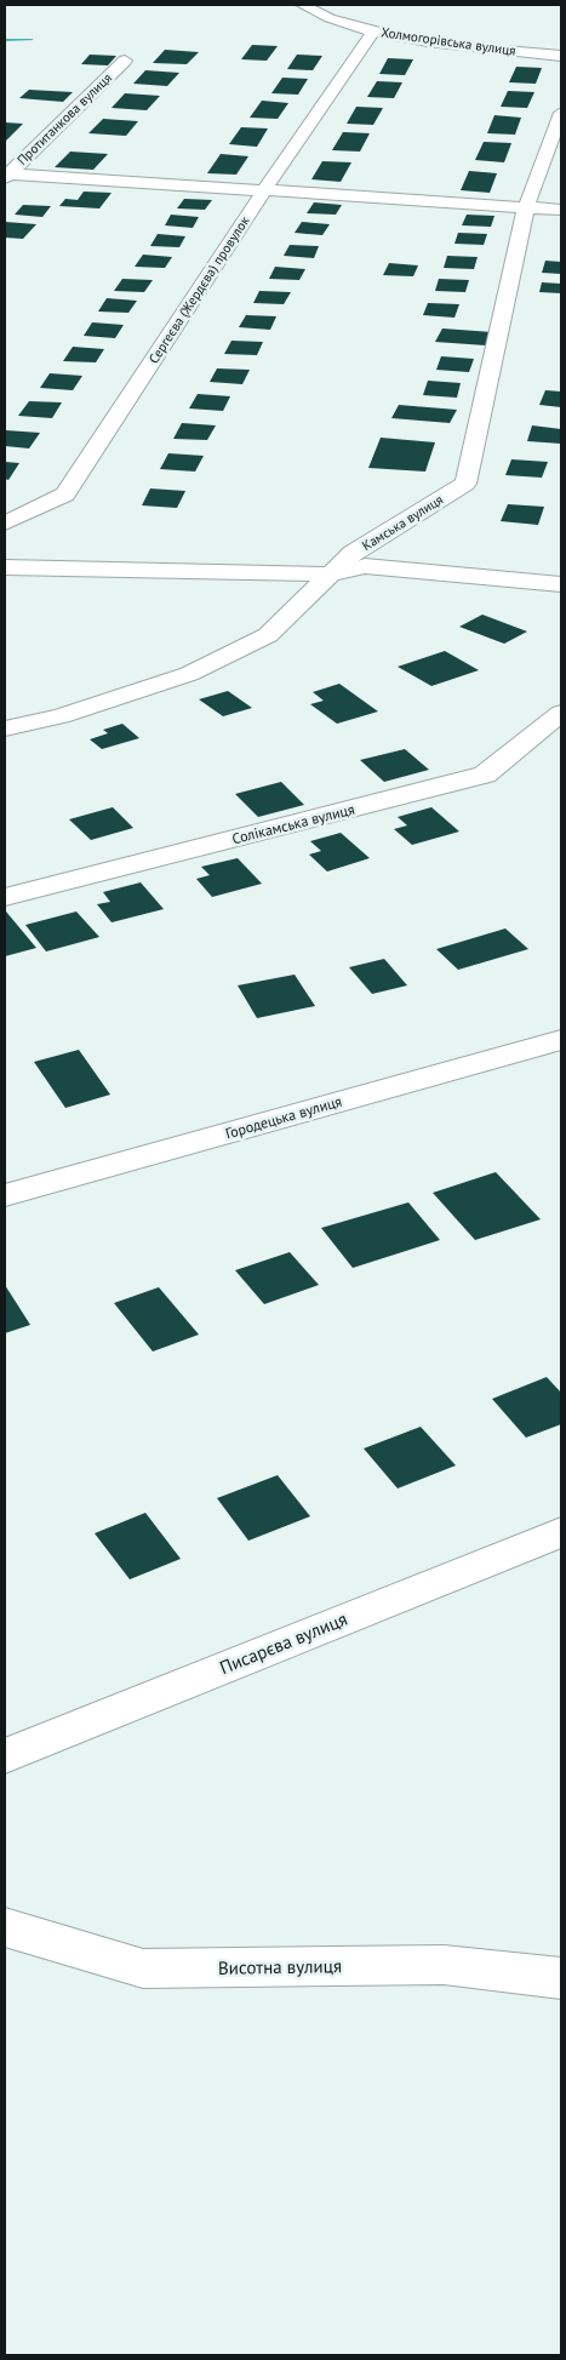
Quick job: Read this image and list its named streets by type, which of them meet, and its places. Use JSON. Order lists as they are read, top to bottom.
{
  "streets": {
    "street": [
      "Холмогорівська вулиця",
      "Протитанкова вулиця",
      "Сергеєва (Жердєва) провулок",
      "Камська вулиця",
      "Солікамська вулиця",
      "Городецька вулиця",
      "Писарєва вулиця",
      "Висотна вулиця"
    ]
  },
  "crossings": [
    ["Холмогорівська вулиця", "Сергеєва (Жердєва) провулок"]
  ]
}
